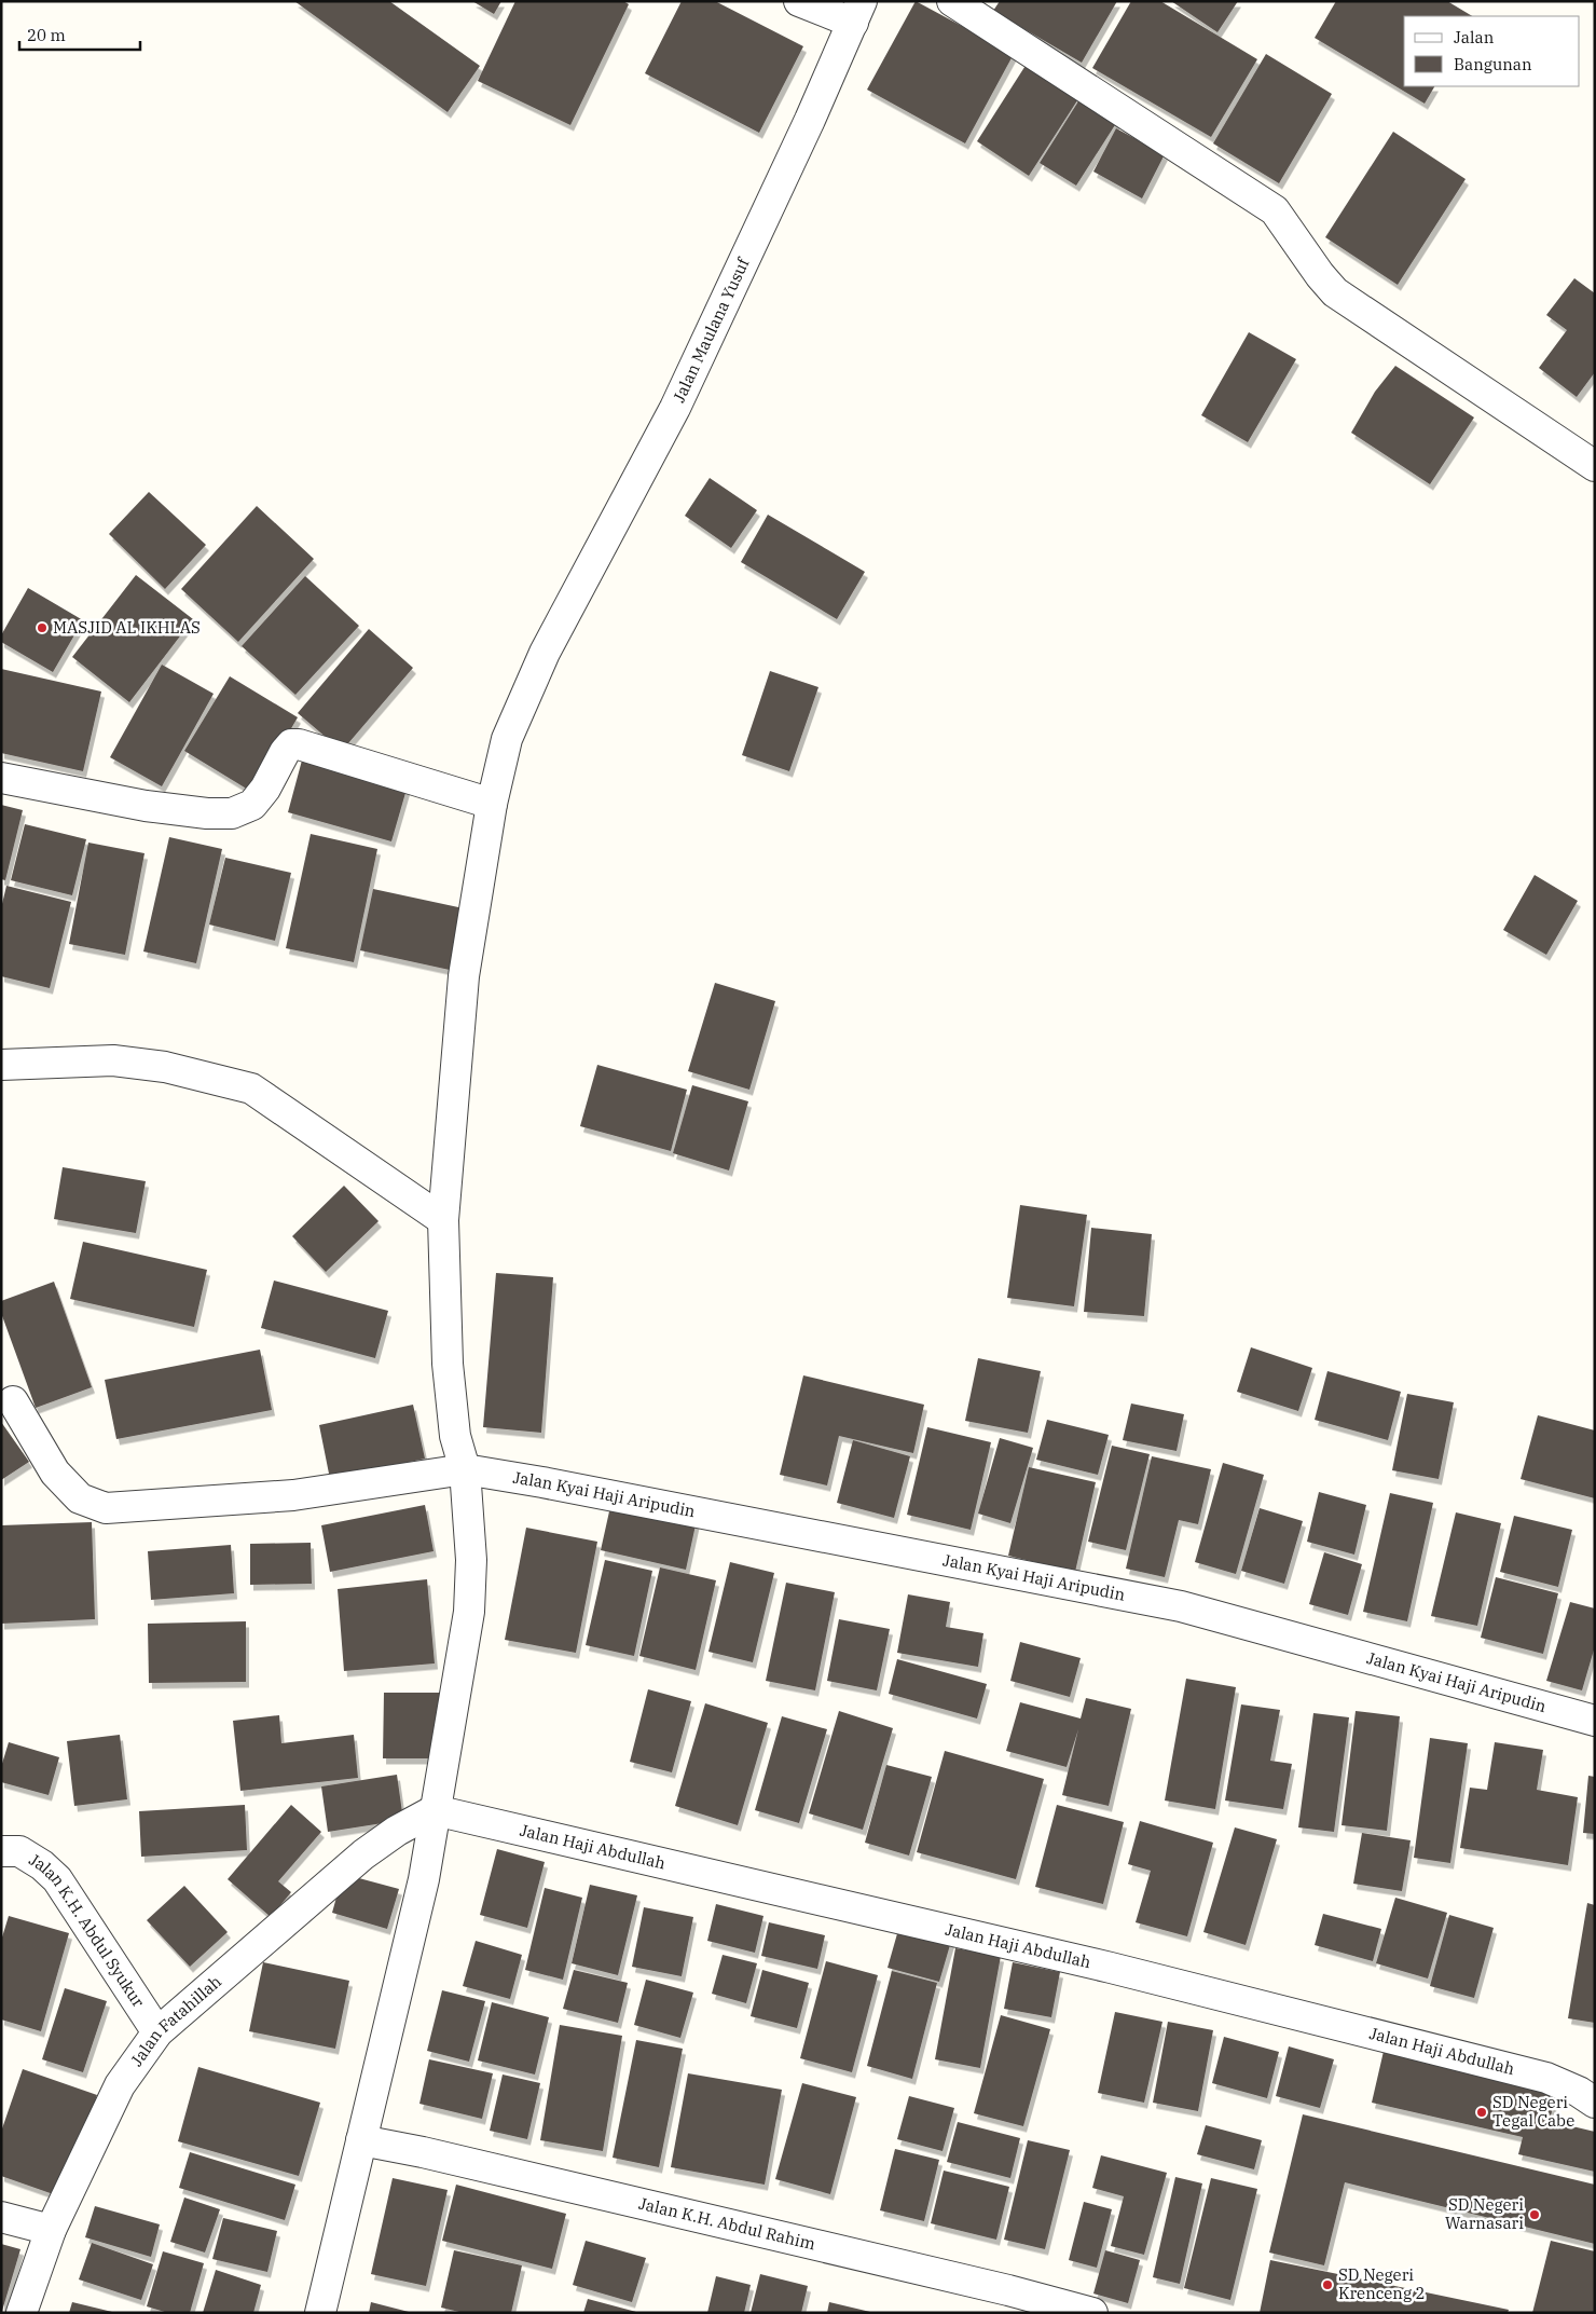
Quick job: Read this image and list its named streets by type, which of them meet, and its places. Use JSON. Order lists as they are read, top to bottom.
{
  "streets": {
    "street": [
      "Jalan Maulana Yusuf",
      "Jalan Kyai Haji Aripudin",
      "Jalan Haji Abdullah",
      "Jalan K.H. Abdul Syukur",
      "Jalan Fatahillah",
      "Jalan K.H. Abdul Rahim"
    ]
  },
  "crossings": [
    ["Jalan Maulana Yusuf", "Jalan Kyai Haji Aripudin"],
    ["Jalan Maulana Yusuf", "Jalan Haji Abdullah"],
    ["Jalan Maulana Yusuf", "Jalan Fatahillah"],
    ["Jalan Maulana Yusuf", "Jalan K.H. Abdul Rahim"],
    ["Jalan Haji Abdullah", "Jalan Fatahillah"],
    ["Jalan K.H. Abdul Syukur", "Jalan Fatahillah"]
  ],
  "places": [
    "MASJID AL IKHLAS",
    "SD Negeri Tegal Cabe",
    "SD Negeri Warnasari",
    "SD Negeri Krenceng 2"
  ],
  "legend": ["Jalan", "Bangunan"],
  "scale_bar": "20 m"
}
